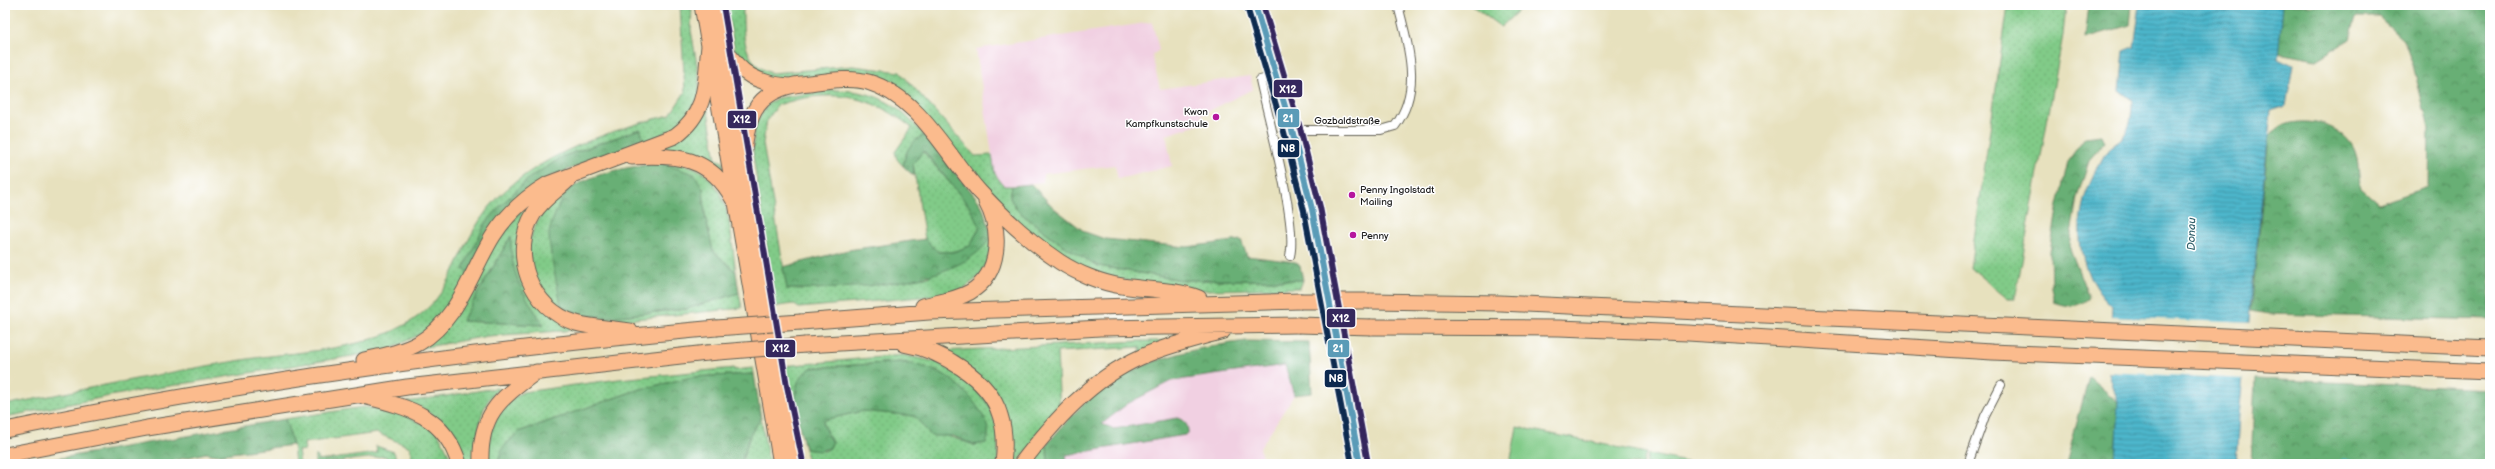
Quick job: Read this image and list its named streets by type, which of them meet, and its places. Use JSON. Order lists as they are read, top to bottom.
{
  "streets": {
    "street": ["Gozbaldstraße"]
  },
  "water": ["Donau"],
  "places": ["Kwon Kampfkunstschule", "Penny Ingolstadt Mailing", "Penny"],
  "lines": ["transit line 21", "transit line X12", "transit line N8"]
}
